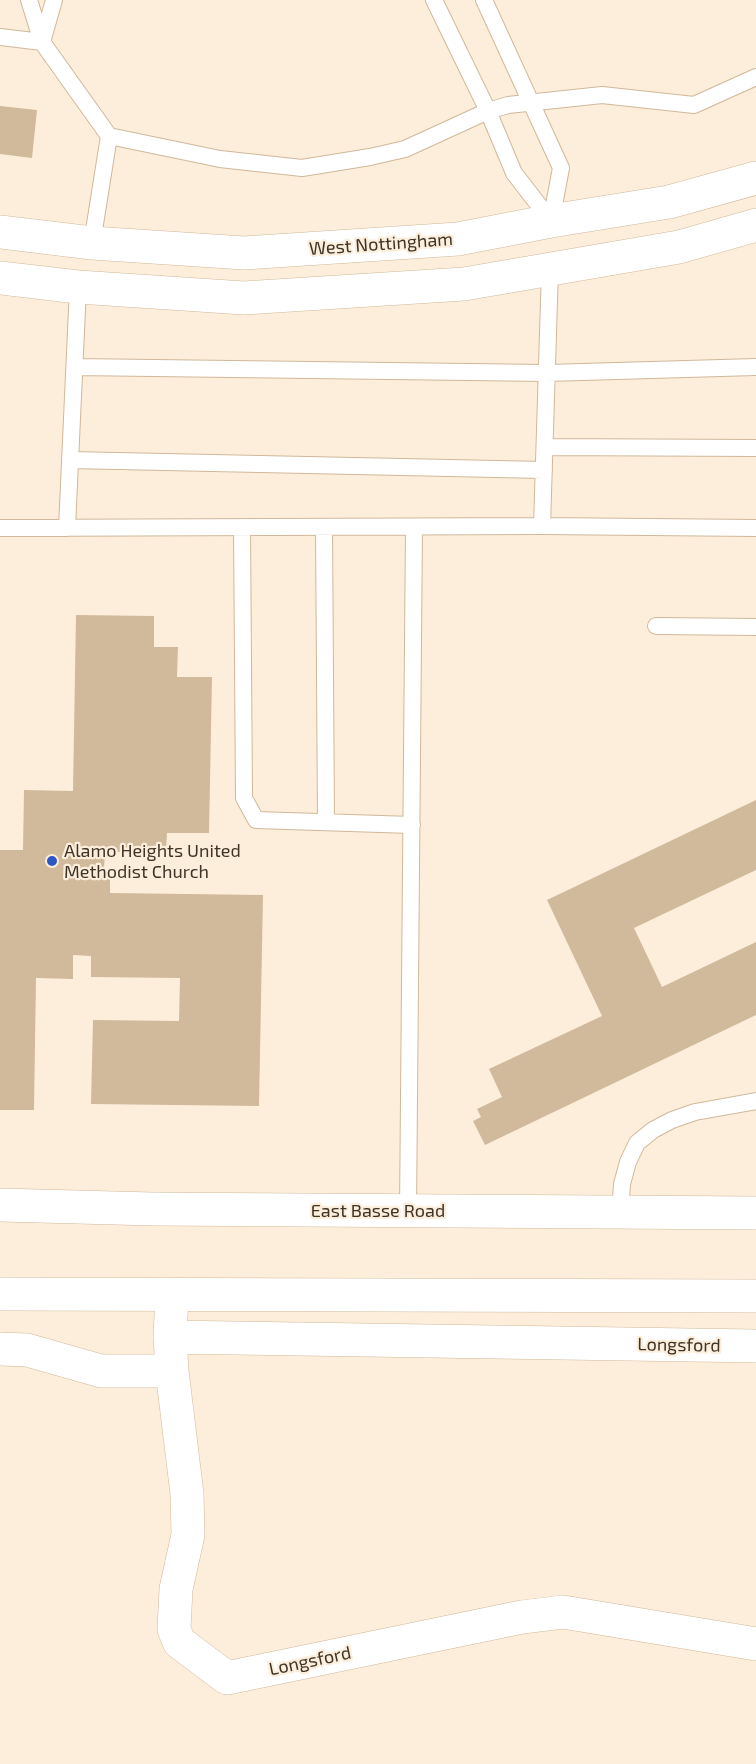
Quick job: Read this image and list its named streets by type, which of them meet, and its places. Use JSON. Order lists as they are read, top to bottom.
{
  "streets": {
    "street": ["West Nottingham", "East Basse Road", "Longsford"]
  },
  "places": ["Alamo Heights United Methodist Church"]
}
